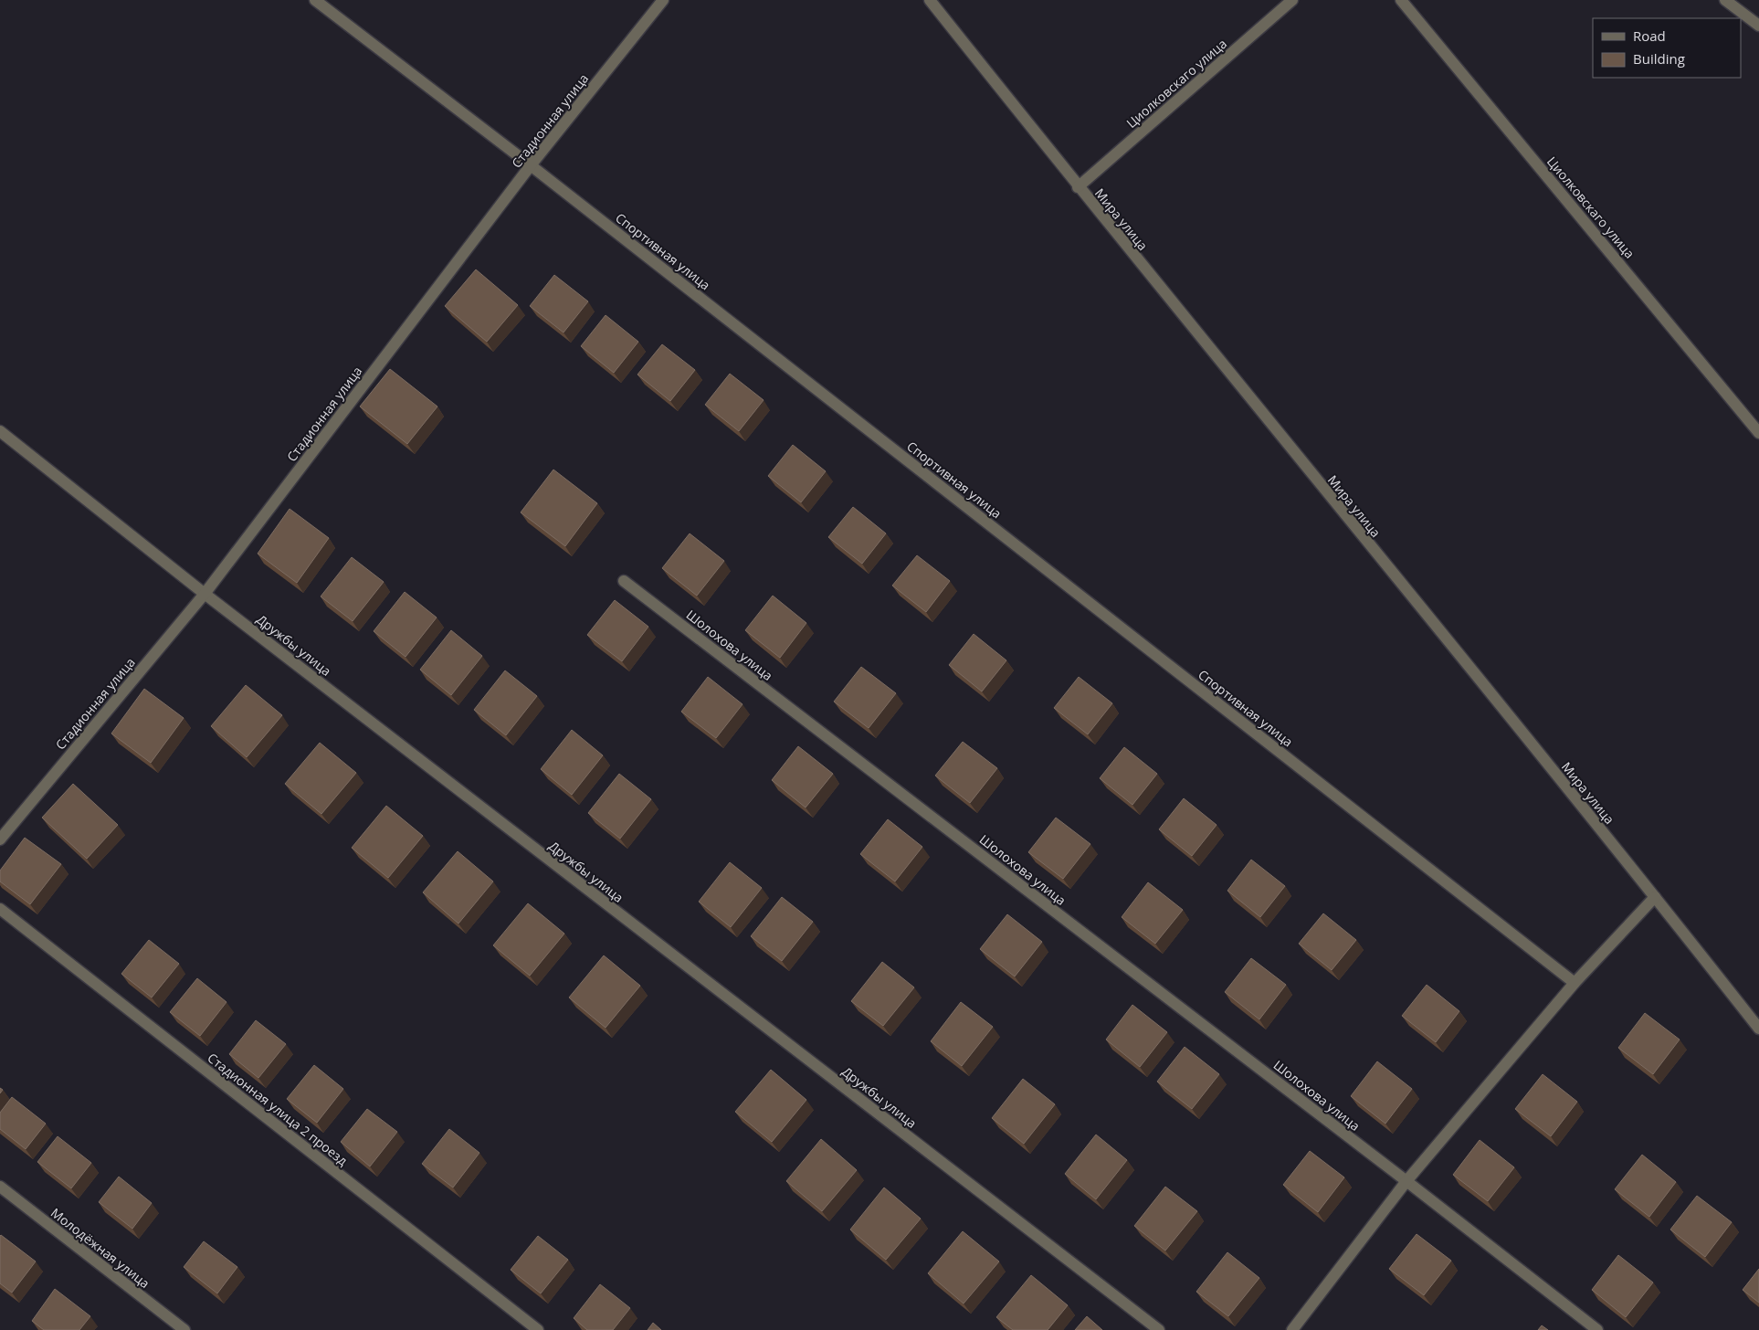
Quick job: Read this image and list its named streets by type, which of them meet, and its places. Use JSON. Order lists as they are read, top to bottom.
{
  "streets": {
    "street": [
      "Циолковскаго улица",
      "Стадионная улица",
      "Мира улица",
      "Спортивная улица",
      "Дружбы улица",
      "Шолохова улица",
      "Стадионная улица 2 проезд",
      "Молодёжная улица"
    ]
  },
  "crossings": [
    ["Циолковскаго улица", "Мира улица"],
    ["Стадионная улица", "Спортивная улица"],
    ["Стадионная улица", "Дружбы улица"]
  ],
  "legend": ["Road", "Building"]
}
